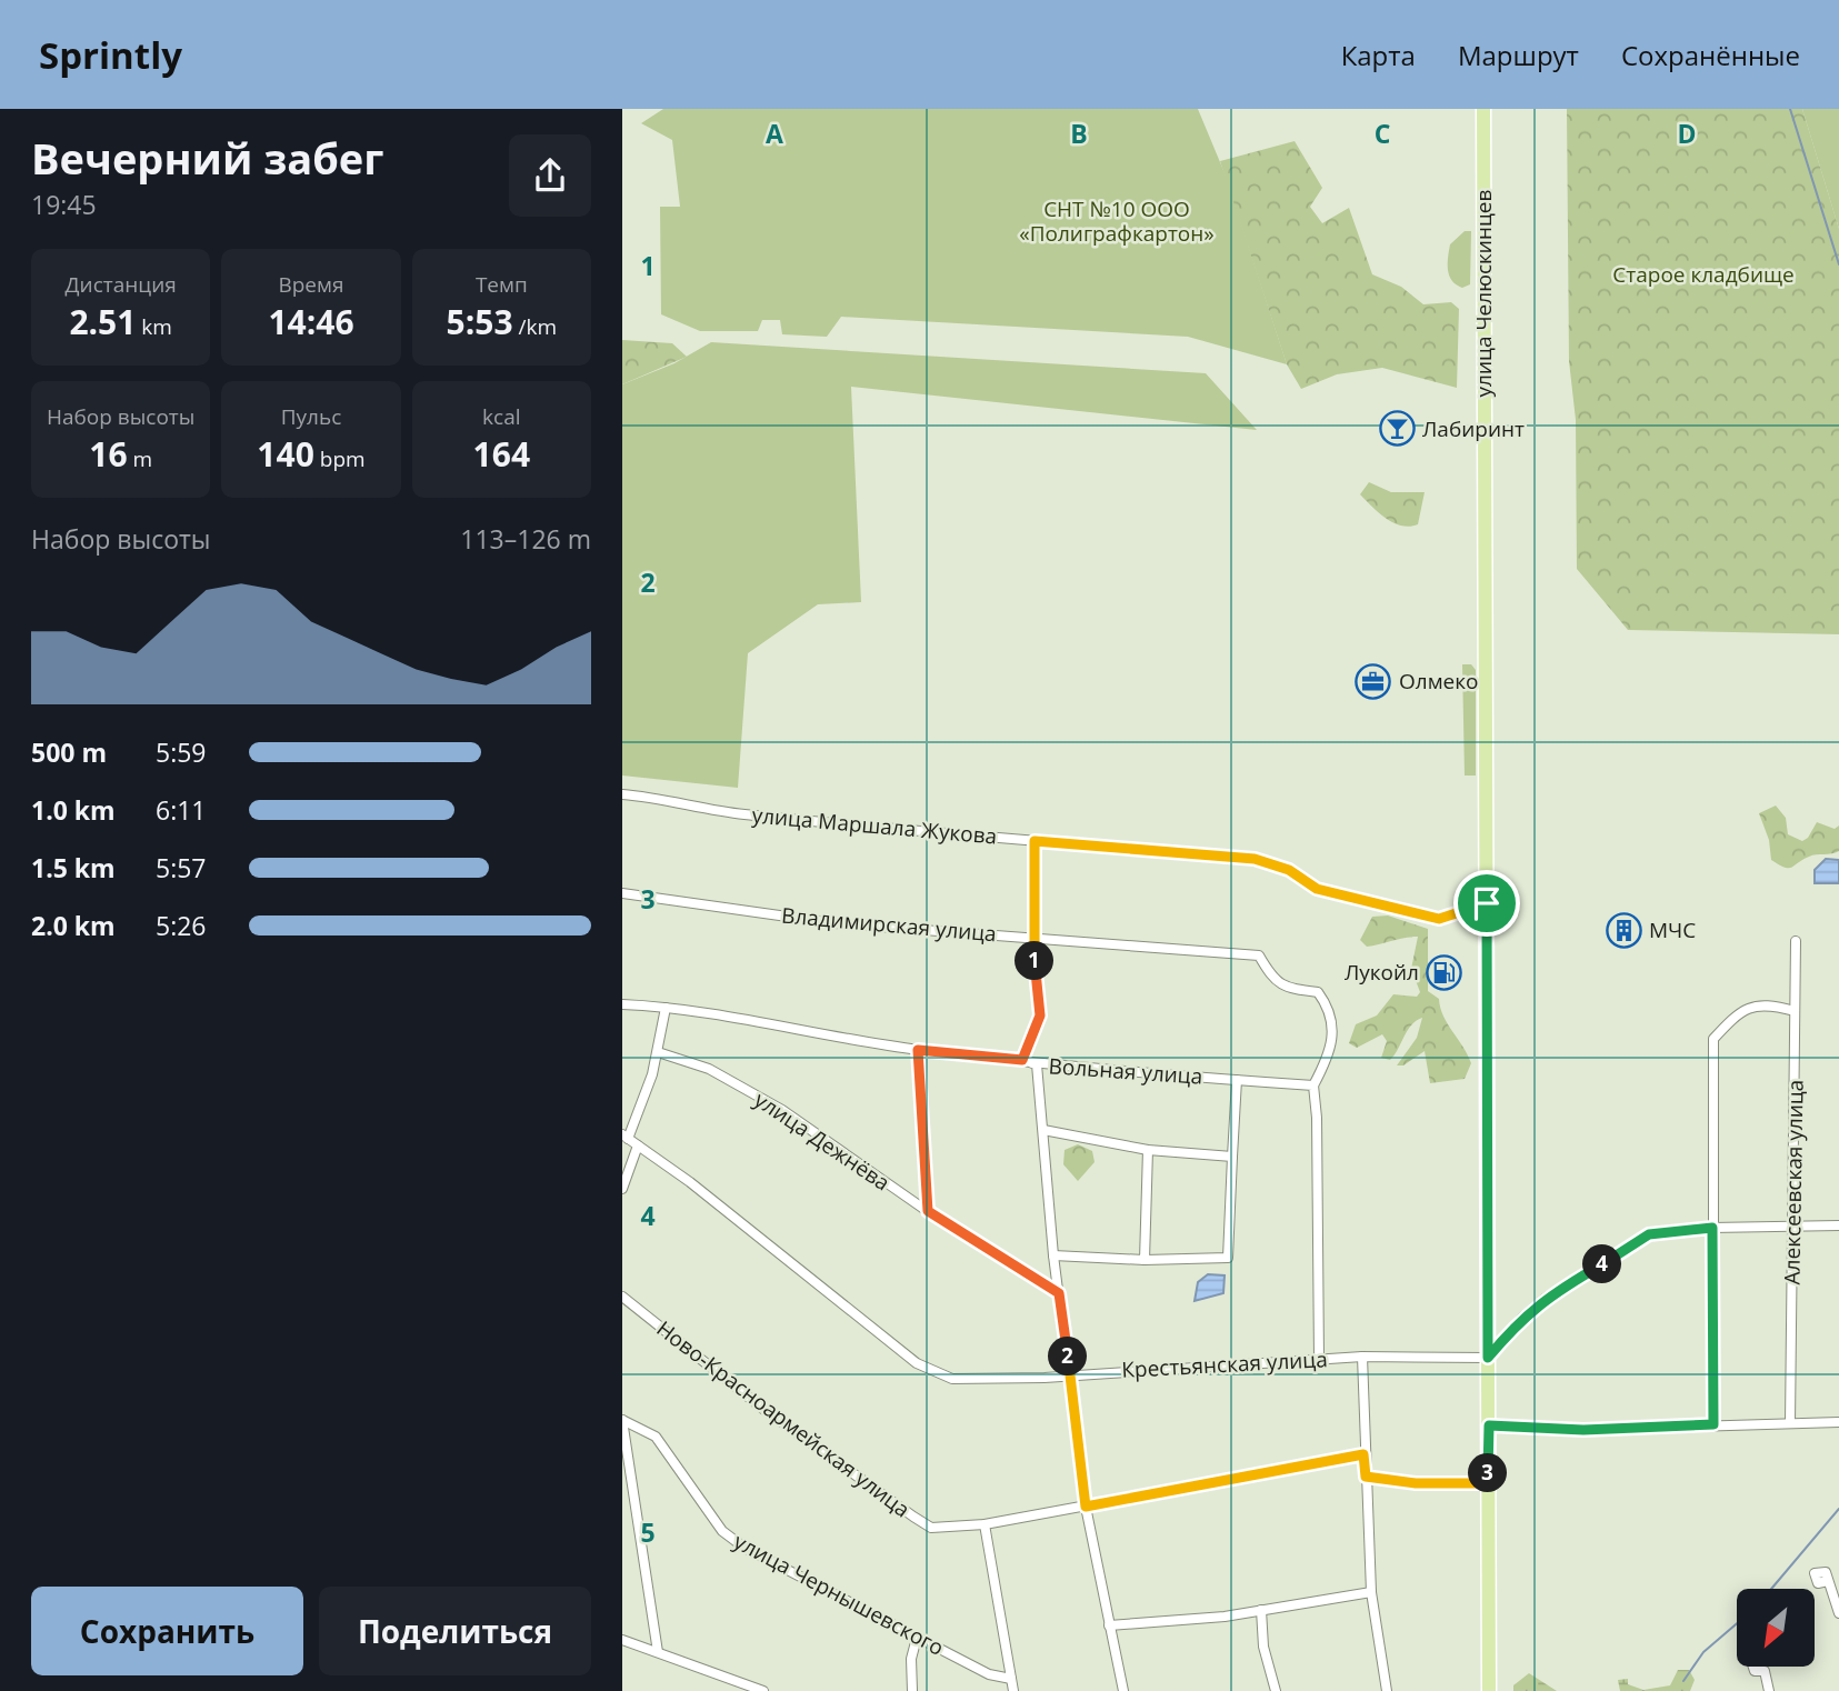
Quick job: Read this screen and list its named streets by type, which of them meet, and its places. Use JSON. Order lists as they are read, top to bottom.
{
  "streets": {
    "main road": ["улица Челюскинцев"],
    "street": [
      "улица Маршала Жукова",
      "Владимирская улица",
      "Вольная улица",
      "улица Дежнёва",
      "Алексеевская улица",
      "Крестьянская улица",
      "Ново-Красноармейская улица",
      "улица Чернышевского"
    ]
  },
  "crossings": [
    ["улица Челюскинцев", "улица Маршала Жукова"],
    ["улица Челюскинцев", "Крестьянская улица"],
    ["Владимирская улица", "Вольная улица"]
  ],
  "parks": ["СНТ №10 ООО «Полиграфкартон»", "Старое кладбище"],
  "places": {
    "bar": ["Лабиринт"],
    "office": ["Олмеко"],
    "building": ["МЧС"],
    "fuel station": ["Лукойл"]
  },
  "north": "bottom left",
  "page": {
    "header": "Sprintly",
    "nav": ["Карта", "Маршрут", "Сохранённые"],
    "heading": ["Вечерний забег", "19:45"],
    "stats": [
      ["Дистанция", "2.51 km"],
      ["Время", "14:46"],
      ["Темп", "5:53 /km"],
      ["Набор высоты", "16 m"],
      ["Пульс", "140 bpm"],
      ["kcal", "164"]
    ],
    "chart": ["Набор высоты", "113–126 m"],
    "list": [
      {
        "name": "500 m",
        "note": "5:59"
      },
      {
        "name": "1.0 km",
        "note": "6:11"
      },
      {
        "name": "1.5 km",
        "note": "5:57"
      },
      {
        "name": "2.0 km",
        "note": "5:26"
      }
    ],
    "pins": [
      "1",
      "4",
      "2",
      "3"
    ],
    "buttons": ["Сохранить", "Поделиться"]
  },
  "grid": {
    "columns": [
      "A",
      "B",
      "C",
      "D"
    ],
    "rows": [
      "1",
      "2",
      "3",
      "4",
      "5"
    ]
  }
}
